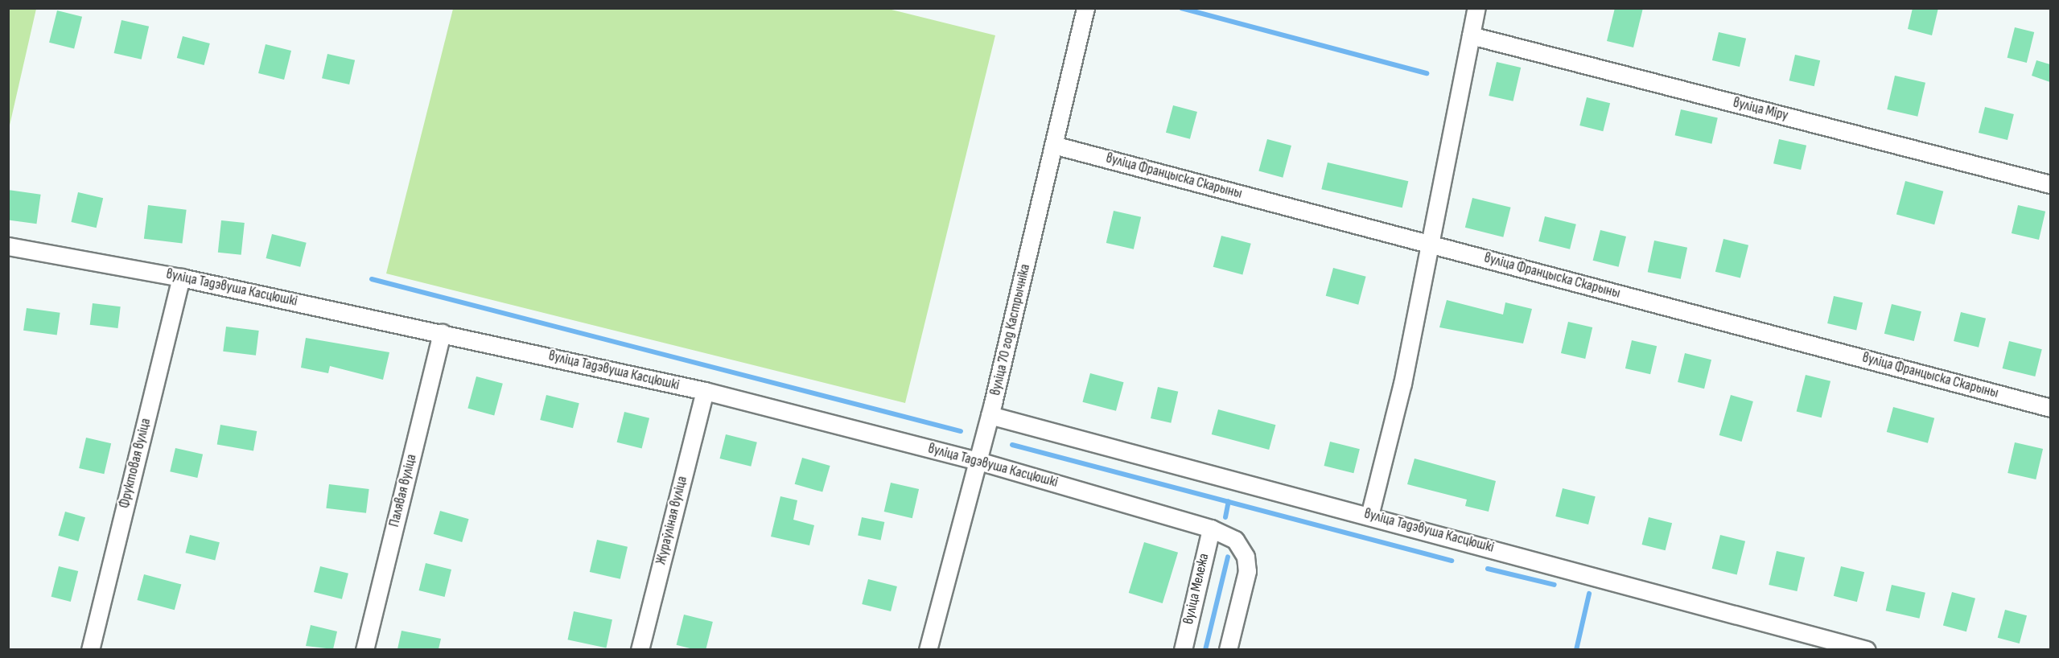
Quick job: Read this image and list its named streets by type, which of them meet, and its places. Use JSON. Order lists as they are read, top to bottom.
{
  "streets": {
    "street": [
      "вуліца Міру",
      "вуліца Францыска Скарыны",
      "вуліца Тадэвуша Касцюшкі",
      "вуліца 70 год Кастрычніка",
      "Фруктовая вуліца",
      "Палявая вуліца",
      "Жураўліная вуліца",
      "вуліца Мележа"
    ]
  },
  "crossings": [
    ["вуліца Францыска Скарыны", "вуліца 70 год Кастрычніка"],
    ["вуліца Тадэвуша Касцюшкі", "вуліца 70 год Кастрычніка"],
    ["вуліца Тадэвуша Касцюшкі", "Фруктовая вуліца"],
    ["вуліца Тадэвуша Касцюшкі", "Палявая вуліца"],
    ["вуліца Тадэвуша Касцюшкі", "Жураўліная вуліца"],
    ["вуліца Тадэвуша Касцюшкі", "вуліца Мележа"]
  ]
}
